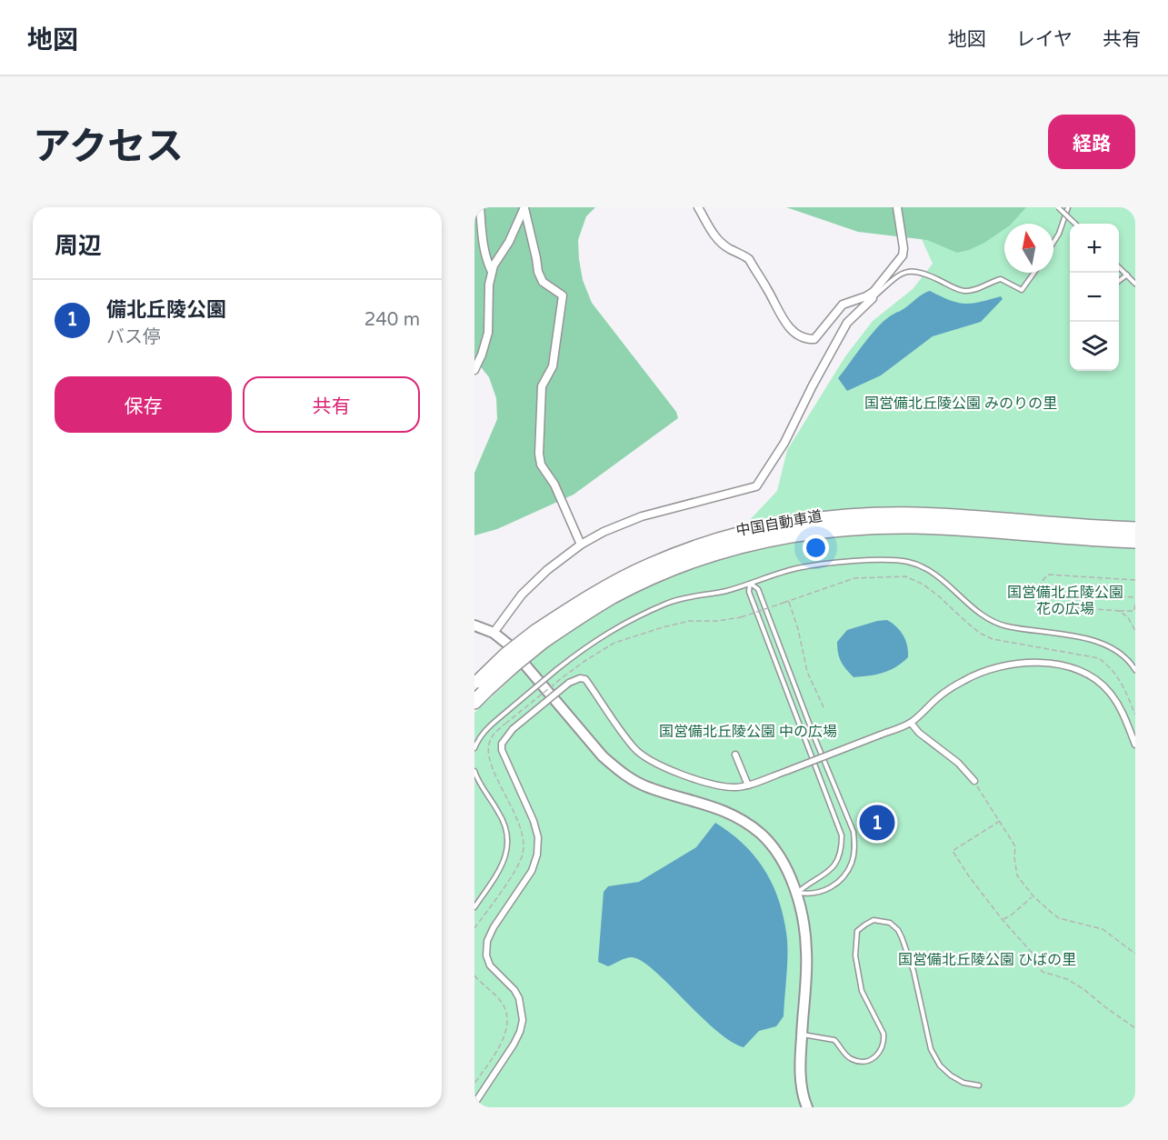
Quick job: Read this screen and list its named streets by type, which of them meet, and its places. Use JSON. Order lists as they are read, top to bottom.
{
  "streets": {
    "highway": ["中国自動車道"]
  },
  "parks": [
    "国営備北丘陵公園 みのりの里",
    "国営備北丘陵公園 花の広場",
    "国営備北丘陵公園 中の広場",
    "国営備北丘陵公園 ひばの里"
  ],
  "north": "top",
  "page": {
    "header": "地図",
    "nav": ["地図", "レイヤ", "共有"],
    "title": "アクセス",
    "buttons": [
      "経路",
      ["保存", "共有"]
    ],
    "heading": "周辺",
    "map_buttons": ["+", "−"],
    "list": [
      {
        "mark": "1",
        "name": "備北丘陵公園",
        "note": "バス停",
        "value": "240 m"
      }
    ],
    "pins": "1"
  }
}
